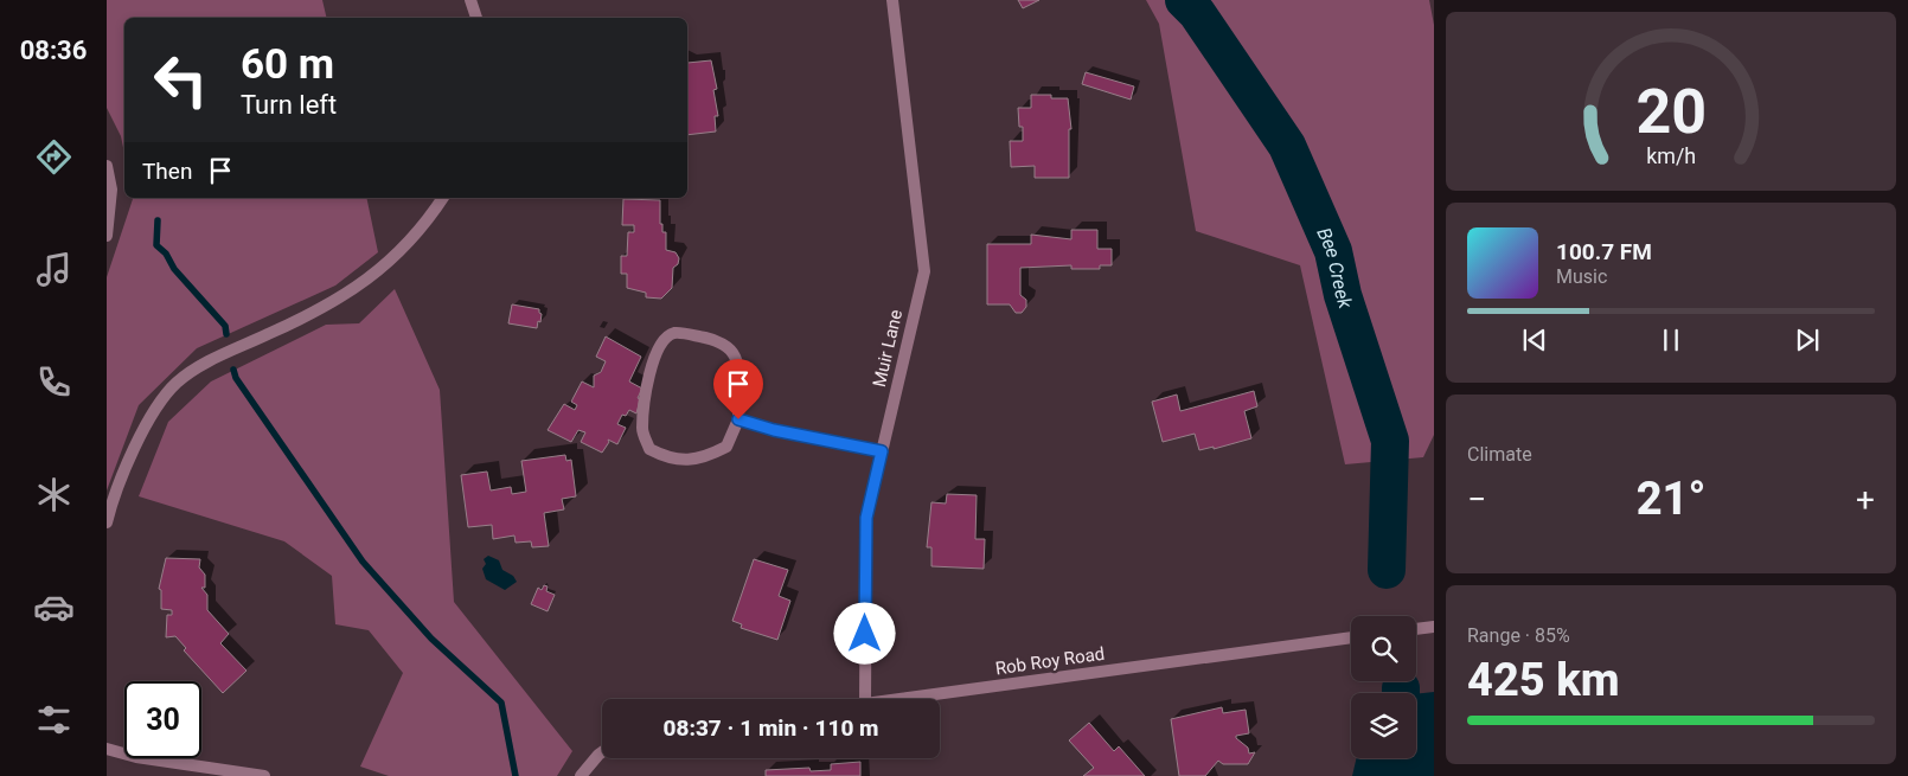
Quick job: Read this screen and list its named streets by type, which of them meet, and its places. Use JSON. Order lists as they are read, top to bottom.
{
  "streets": {
    "street": ["Muir Lane", "Rob Roy Road"]
  },
  "water": ["Bee Creek"],
  "page": {
    "tabs": "08:36",
    "turn": ["60 m", "Turn left"],
    "then": "Then",
    "song": ["100.7 FM", "Music"],
    "tile": [
      "Climate",
      ["Range · 85%", "425 km"]
    ],
    "heat": ["−", "21°", "+"],
    "limit": "30",
    "trip": "08:37 · 1 min · 110 m",
    "gauge": ["20", "km/h"]
  }
}
